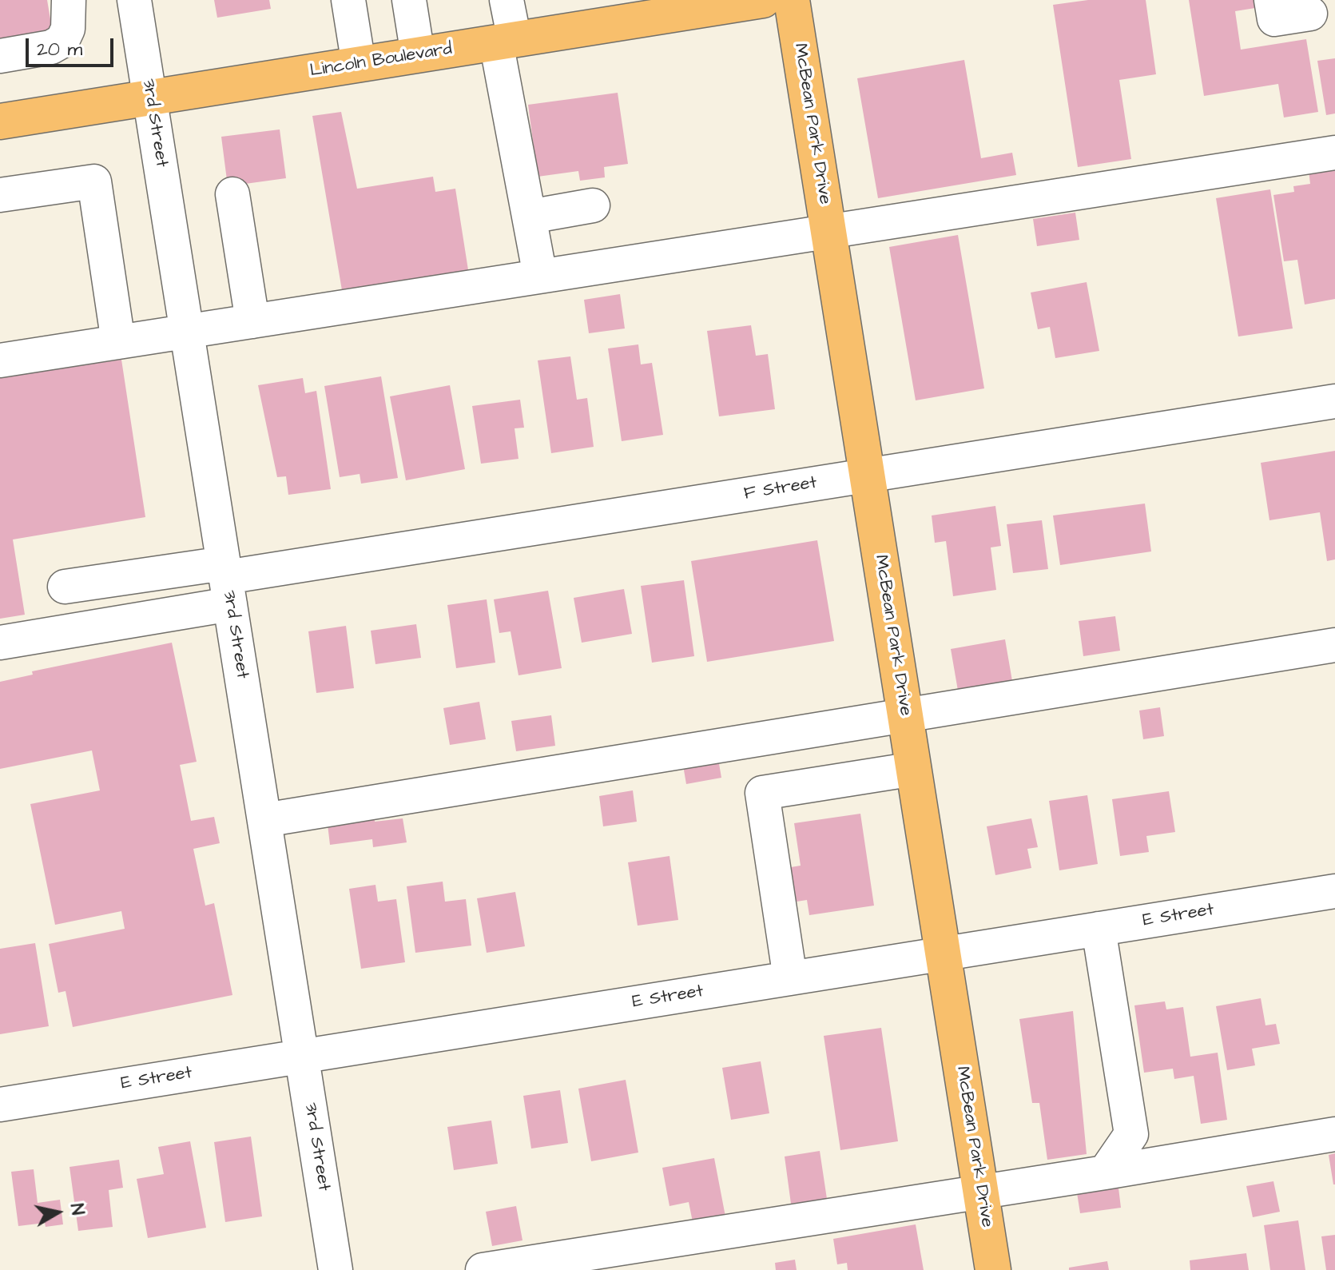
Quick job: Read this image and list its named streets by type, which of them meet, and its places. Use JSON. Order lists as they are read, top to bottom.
{
  "streets": {
    "main road": ["Lincoln Boulevard", "McBean Park Drive"],
    "street": ["3rd Street", "F Street", "E Street"]
  },
  "crossings": [
    ["Lincoln Boulevard", "3rd Street"],
    ["3rd Street", "F Street"],
    ["3rd Street", "E Street"],
    ["McBean Park Drive", "F Street"],
    ["McBean Park Drive", "E Street"]
  ],
  "scale_bar": "20 m",
  "north": "right"
}
